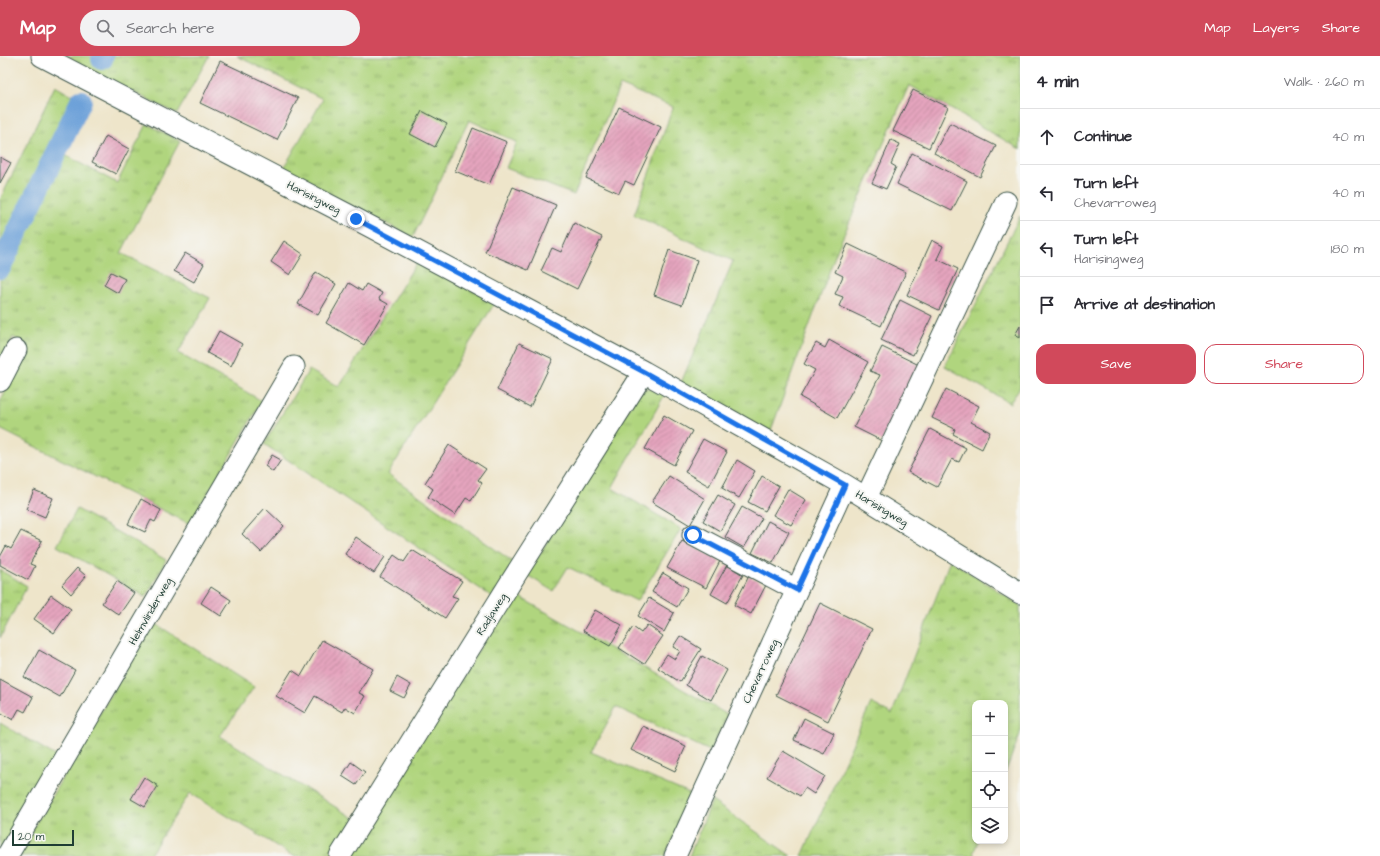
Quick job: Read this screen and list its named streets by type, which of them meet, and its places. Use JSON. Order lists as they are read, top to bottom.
{
  "streets": {
    "street": [
      "Harisingweg",
      "Helmvlinderweg",
      "Radjaweg",
      "Chevarroweg"
    ]
  },
  "crossings": [
    ["Harisingweg", "Radjaweg"],
    ["Harisingweg", "Chevarroweg"]
  ],
  "scale_bar": "20 m",
  "page": {
    "header": "Map",
    "search": "Search here",
    "nav": ["Map", "Layers", "Share"],
    "heading": ["4 min", "Walk · 260 m"],
    "list": [
      ["Continue", "40 m"],
      ["Turn left", "Chevarroweg", "40 m"],
      ["Turn left", "Harisingweg", "180 m"],
      "Arrive at destination"
    ],
    "buttons": ["Save", "Share"],
    "map_buttons": ["+", "−"],
    "scale": "20 m"
  }
}
